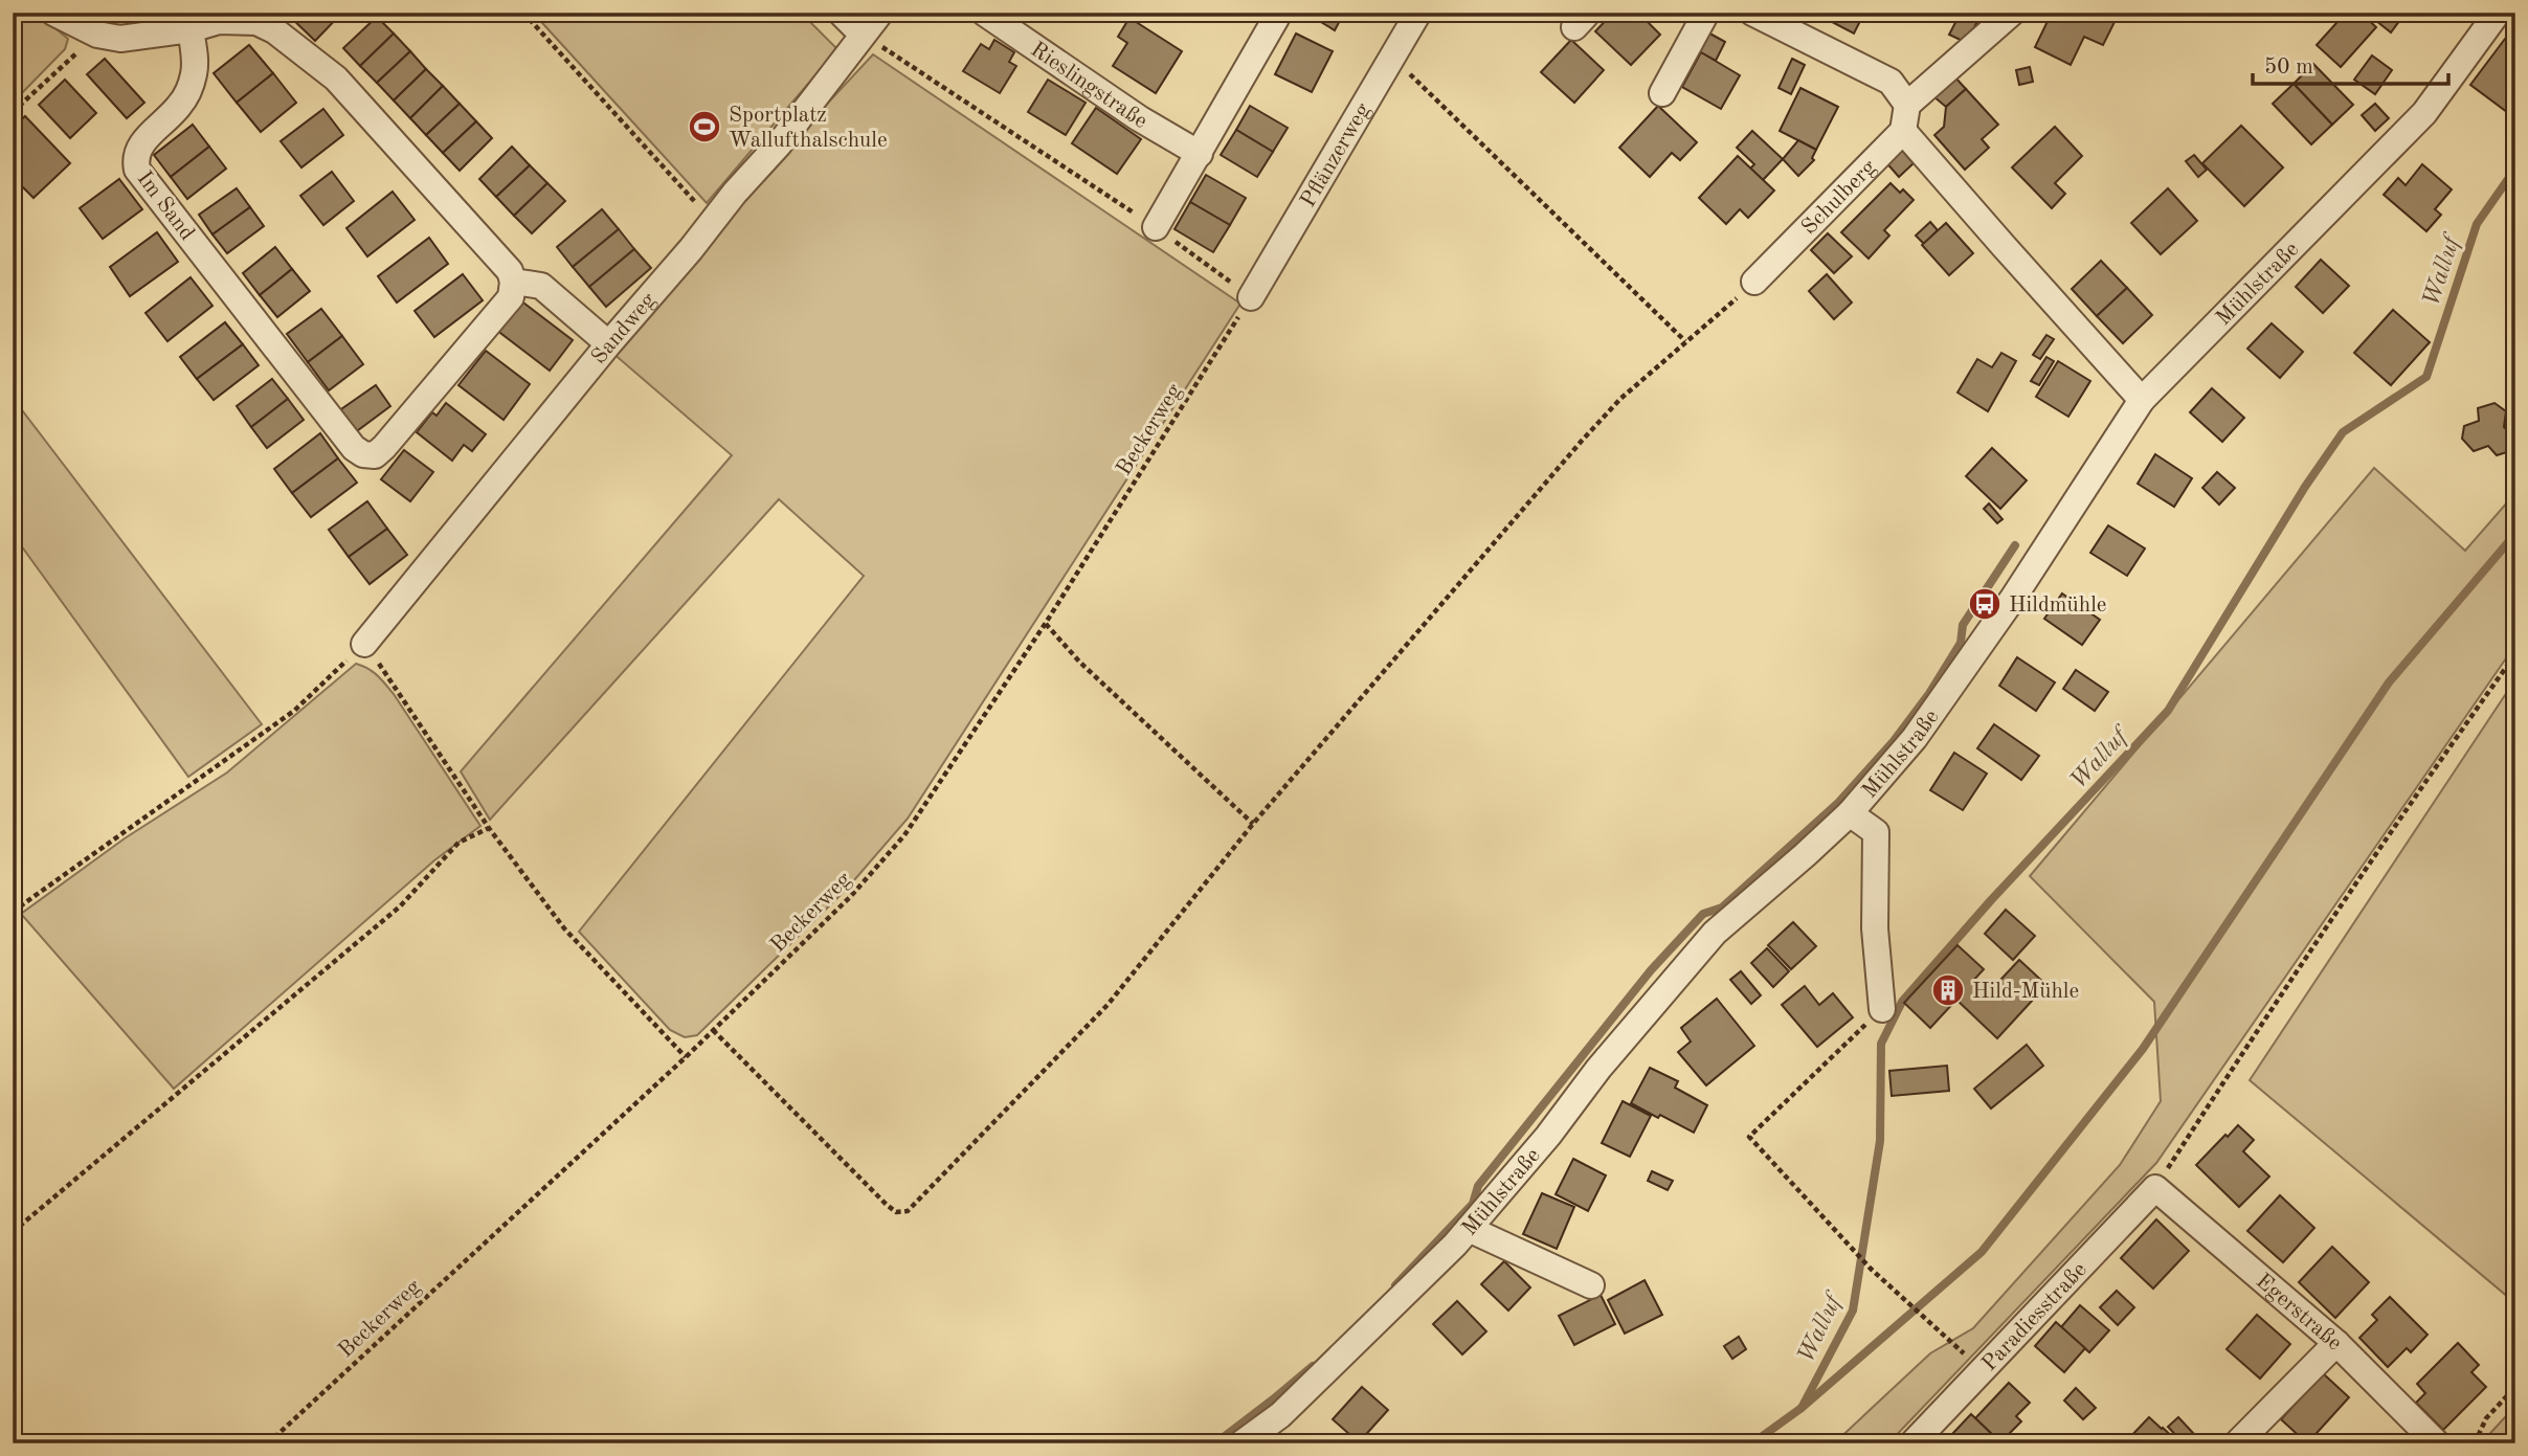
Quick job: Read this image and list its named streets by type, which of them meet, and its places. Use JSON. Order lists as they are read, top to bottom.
{
  "streets": {
    "street": [
      "Rieslingstraße",
      "Pflänzerweg",
      "Schulberg",
      "Im Sand",
      "Mühlstraße",
      "Sandweg",
      "Egerstraße",
      "Paradiesstraße"
    ],
    "path": ["Beckerweg"]
  },
  "crossings": [
    ["Pflänzerweg", "Beckerweg"],
    ["Egerstraße", "Paradiesstraße"]
  ],
  "water": ["Walluf"],
  "places": {
    "sports": ["Sportplatz Wallufthalschule"],
    "bus stop": ["Hildmühle"],
    "building": ["Hild-Mühle"]
  },
  "scale_bar": "50 m"
}
